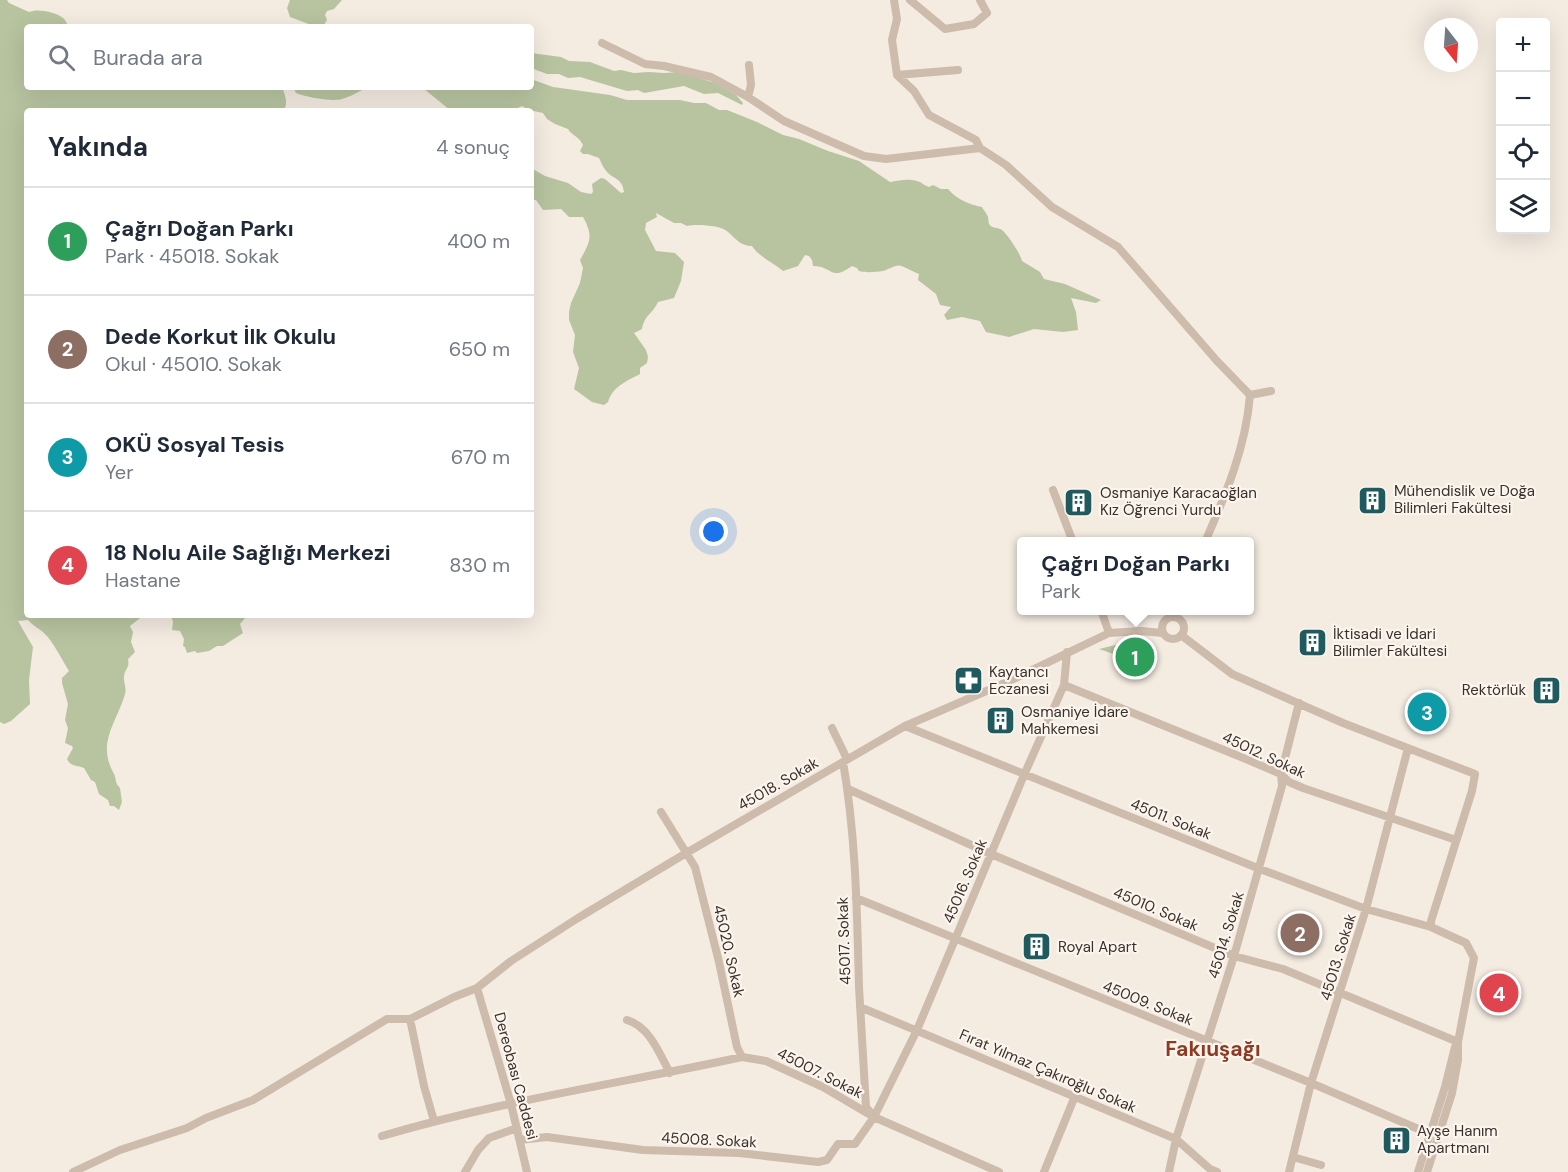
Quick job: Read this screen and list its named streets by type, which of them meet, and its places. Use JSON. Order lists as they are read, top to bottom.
{
  "streets": {
    "street": [
      "45012. Sokak",
      "45018. Sokak",
      "45011. Sokak",
      "45016. Sokak",
      "45010. Sokak",
      "45014. Sokak",
      "45017. Sokak",
      "45020. Sokak",
      "45013. Sokak",
      "45009. Sokak",
      "Fırat Yılmaz Çakıroğlu Sokak",
      "45007. Sokak",
      "Dereobası Caddesi",
      "45008. Sokak"
    ]
  },
  "crossings": [
    ["45012. Sokak", "45016. Sokak"],
    ["45012. Sokak", "45014. Sokak"],
    ["45012. Sokak", "45013. Sokak"],
    ["45018. Sokak", "45011. Sokak"],
    ["45018. Sokak", "45016. Sokak"],
    ["45018. Sokak", "45017. Sokak"],
    ["45018. Sokak", "45020. Sokak"],
    ["45018. Sokak", "Dereobası Caddesi"],
    ["45011. Sokak", "45016. Sokak"],
    ["45011. Sokak", "45010. Sokak"],
    ["45011. Sokak", "45014. Sokak"],
    ["45011. Sokak", "45013. Sokak"],
    ["45016. Sokak", "45010. Sokak"],
    ["45016. Sokak", "45017. Sokak"],
    ["45016. Sokak", "45009. Sokak"],
    ["45016. Sokak", "Fırat Yılmaz Çakıroğlu Sokak"],
    ["45016. Sokak", "45007. Sokak"],
    ["45016. Sokak", "45008. Sokak"],
    ["45010. Sokak", "45014. Sokak"],
    ["45010. Sokak", "45017. Sokak"],
    ["45010. Sokak", "45013. Sokak"],
    ["45014. Sokak", "45009. Sokak"],
    ["45014. Sokak", "Fırat Yılmaz Çakıroğlu Sokak"],
    ["45017. Sokak", "45009. Sokak"],
    ["45017. Sokak", "Fırat Yılmaz Çakıroğlu Sokak"],
    ["45017. Sokak", "45007. Sokak"],
    ["45017. Sokak", "45008. Sokak"],
    ["45020. Sokak", "45007. Sokak"],
    ["45013. Sokak", "45009. Sokak"],
    ["45007. Sokak", "Dereobası Caddesi"],
    ["45007. Sokak", "45008. Sokak"],
    ["Dereobası Caddesi", "45008. Sokak"]
  ],
  "districts": ["Fakıuşağı"],
  "places": {
    "building": [
      "Mühendislik ve Doğa Bilimleri Fakültesi",
      "Osmaniye Karacaoğlan Kız Öğrenci Yurdu",
      "İktisadi ve İdari Bilimler Fakültesi",
      "Rektörlük",
      "Osmaniye İdare Mahkemesi",
      "Royal Apart",
      "Ayşe Hanım Apartmanı"
    ],
    "pharmacy": ["Kaytancı Eczanesi"]
  },
  "north": "bottom",
  "page": {
    "map_buttons": ["+", "−"],
    "search": "Burada ara",
    "heading": ["Yakında", "4 sonuç"],
    "list": [
      {
        "mark": "1",
        "name": "Çağrı Doğan Parkı",
        "note": "Park · 45018. Sokak",
        "value": "400 m"
      },
      {
        "mark": "2",
        "name": "Dede Korkut İlk Okulu",
        "note": "Okul · 45010. Sokak",
        "value": "650 m"
      },
      {
        "mark": "3",
        "name": "OKÜ Sosyal Tesis",
        "note": "Yer",
        "value": "670 m"
      },
      {
        "mark": "4",
        "name": "18 Nolu Aile Sağlığı Merkezi",
        "note": "Hastane",
        "value": "830 m"
      }
    ],
    "popup": ["Çağrı Doğan Parkı", "Park"],
    "pins": [
      "1",
      "3",
      "2",
      "4"
    ]
  }
}
